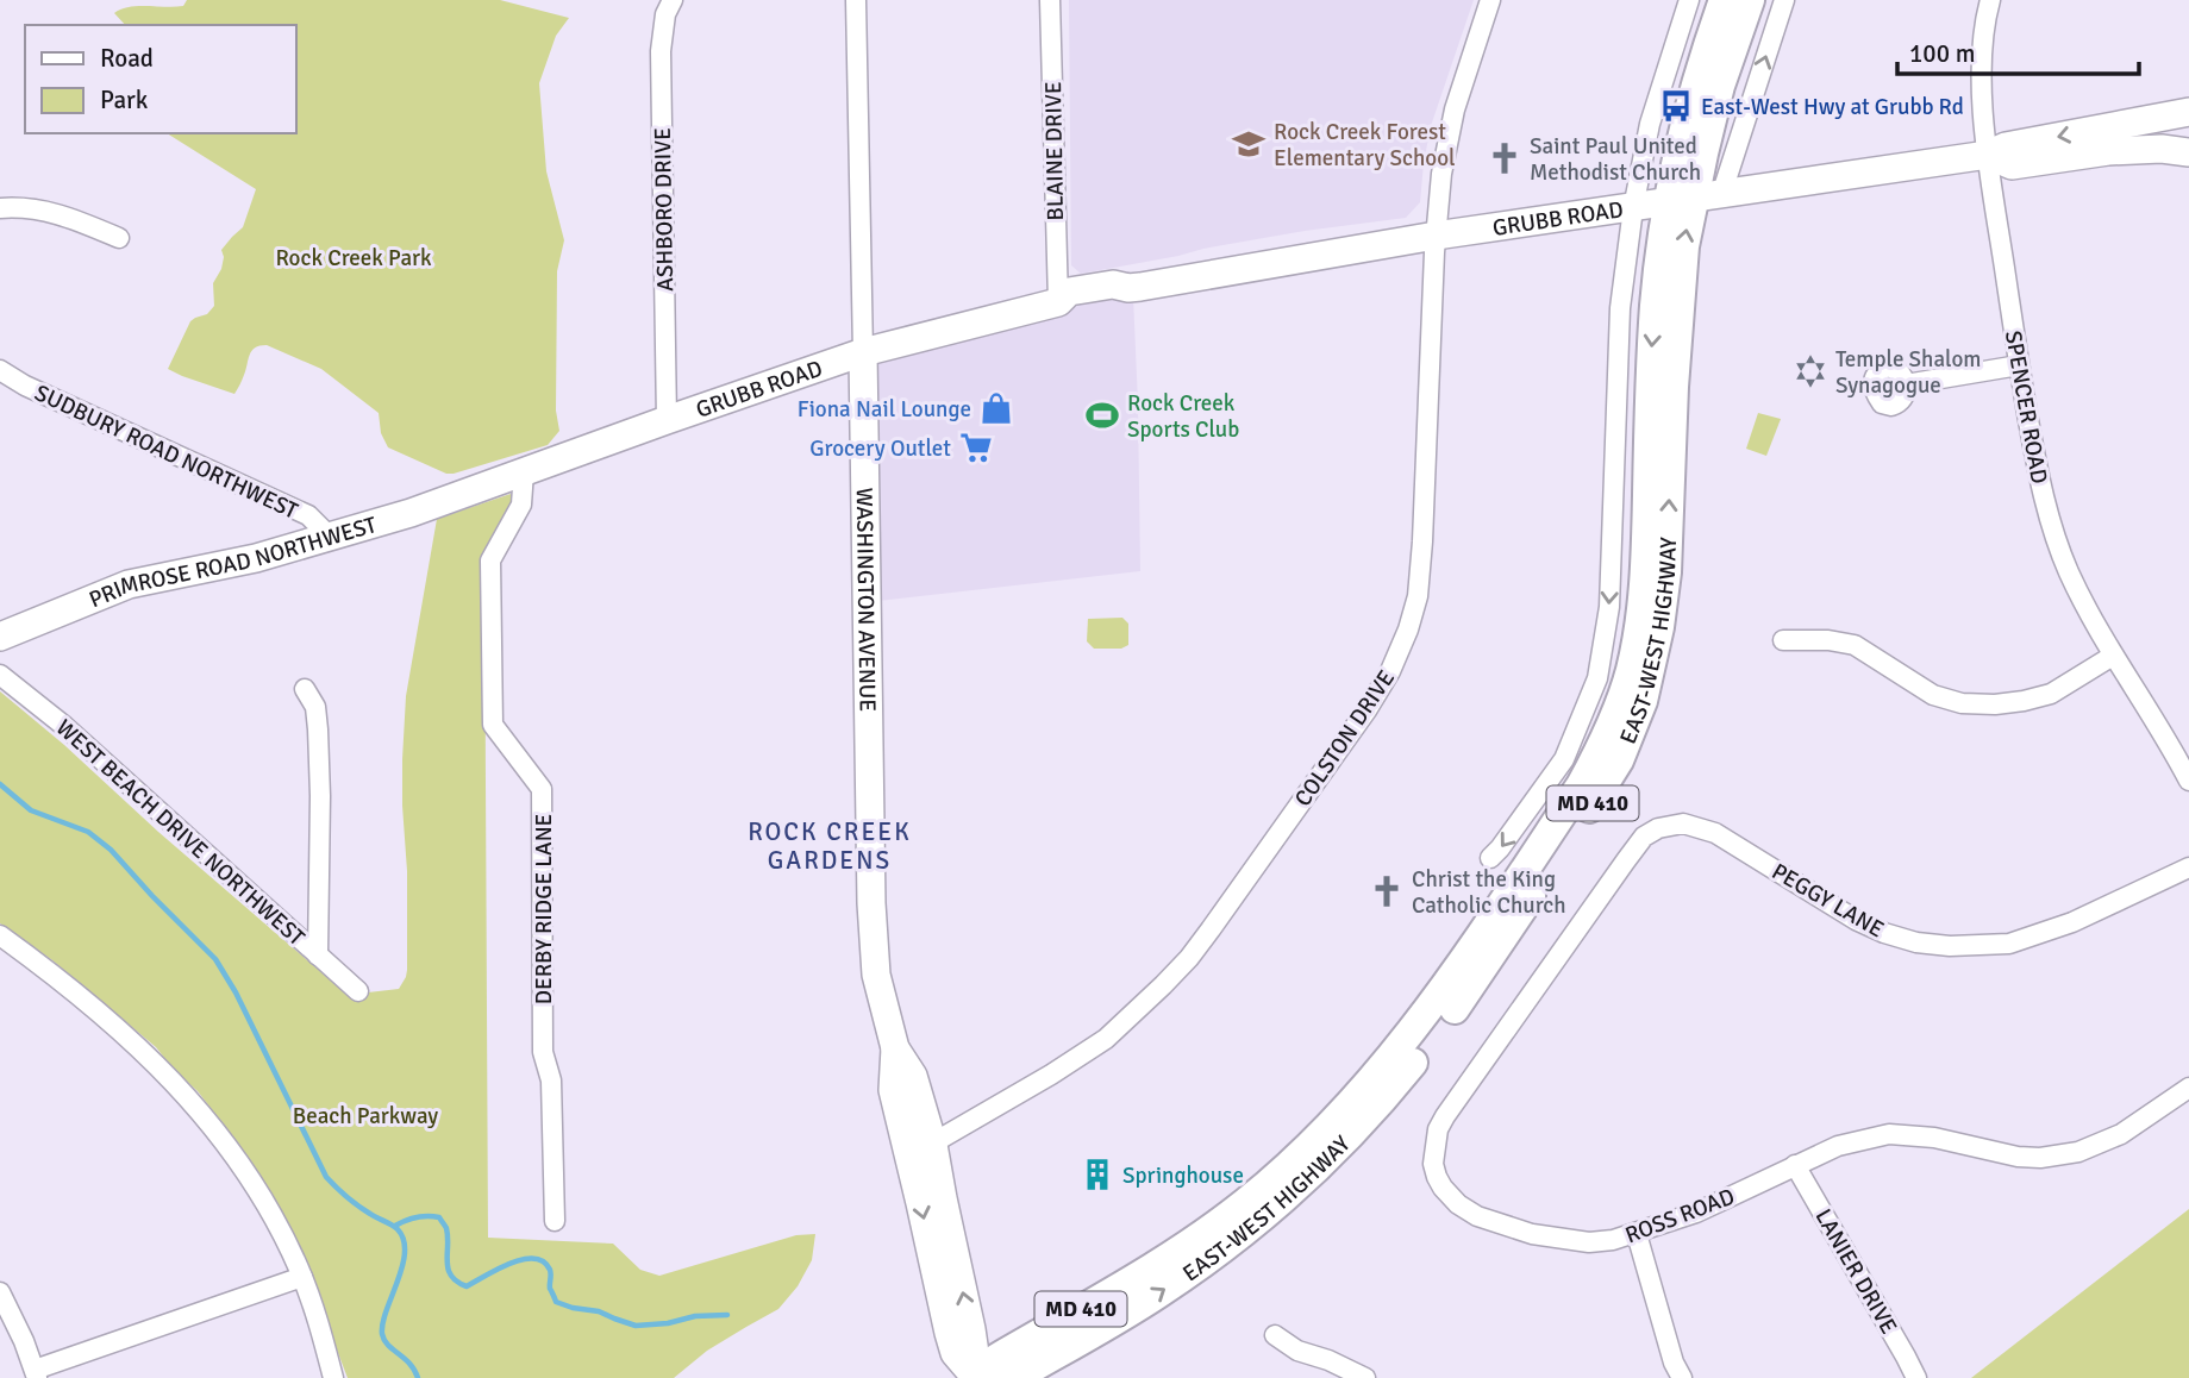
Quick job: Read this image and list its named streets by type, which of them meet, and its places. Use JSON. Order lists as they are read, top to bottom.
{
  "streets": {
    "main road": ["EAST-WEST HIGHWAY", "MD 410"],
    "street": [
      "BLAINE DRIVE",
      "ASHBORO DRIVE",
      "GRUBB ROAD",
      "SPENCER ROAD",
      "SUDBURY ROAD NORTHWEST",
      "PRIMROSE ROAD NORTHWEST",
      "WASHINGTON AVENUE",
      "COLSTON DRIVE",
      "WEST BEACH DRIVE NORTHWEST",
      "PEGGY LANE",
      "DERBY RIDGE LANE",
      "ROSS ROAD",
      "LANIER DRIVE"
    ]
  },
  "crossings": [
    ["BLAINE DRIVE", "GRUBB ROAD"],
    ["ASHBORO DRIVE", "GRUBB ROAD"],
    ["GRUBB ROAD", "SPENCER ROAD"],
    ["GRUBB ROAD", "PRIMROSE ROAD NORTHWEST"],
    ["GRUBB ROAD", "WASHINGTON AVENUE"],
    ["GRUBB ROAD", "EAST-WEST HIGHWAY"],
    ["GRUBB ROAD", "COLSTON DRIVE"],
    ["GRUBB ROAD", "DERBY RIDGE LANE"],
    ["SUDBURY ROAD NORTHWEST", "PRIMROSE ROAD NORTHWEST"],
    ["WASHINGTON AVENUE", "EAST-WEST HIGHWAY"],
    ["WASHINGTON AVENUE", "COLSTON DRIVE"],
    ["PEGGY LANE", "ROSS ROAD"],
    ["ROSS ROAD", "LANIER DRIVE"]
  ],
  "districts": ["ROCK CREEK GARDENS"],
  "parks": ["Rock Creek Park", "Beach Parkway"],
  "places": {
    "bus stop": ["East-West Hwy at Grubb Rd"],
    "school or university": ["Rock Creek Forest Elementary School"],
    "church": ["Saint Paul United Methodist Church", "Christ the King Catholic Church"],
    "synagogue": ["Temple Shalom Synagogue"],
    "shop": ["Fiona Nail Lounge"],
    "sports": ["Rock Creek Sports Club"],
    "supermarket": ["Grocery Outlet"],
    "building": ["Springhouse"]
  },
  "legend": ["Road", "Park"],
  "scale_bar": "100 m"
}
